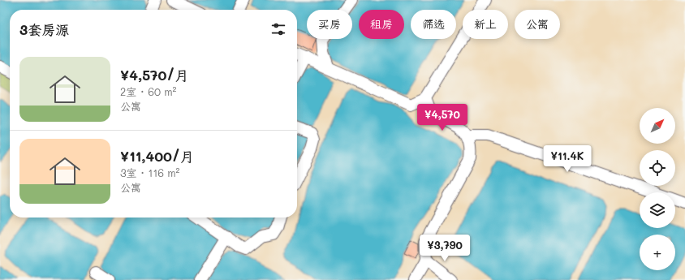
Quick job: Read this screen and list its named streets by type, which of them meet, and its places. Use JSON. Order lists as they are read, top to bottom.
{
  "north": "top right",
  "page": {
    "chip": [
      "买房",
      "租房",
      "筛选",
      "新上",
      "公寓"
    ],
    "heading": "3套房源",
    "list": [
      {
        "name": "¥4,570/月",
        "note": "2室 · 60 m² · 公寓"
      },
      {
        "name": "¥11,400/月",
        "note": "3室 · 116 m² · 公寓"
      }
    ],
    "price": ["¥4,570", "¥11.4K", "¥3,790"],
    "map_buttons": "+"
  }
}
